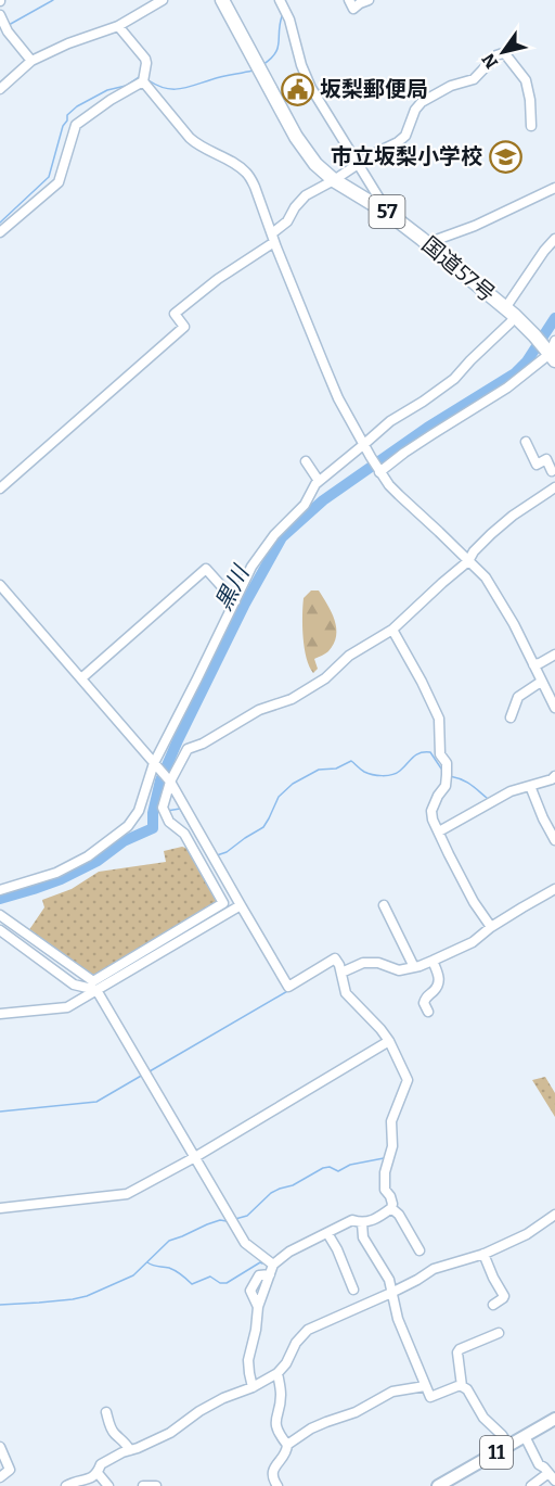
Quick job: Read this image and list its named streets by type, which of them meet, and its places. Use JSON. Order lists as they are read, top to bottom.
{
  "streets": {
    "highway": ["57", "国道57号"],
    "main road": ["11"]
  },
  "water": ["黒川"],
  "places": {
    "public building": ["坂梨郵便局"],
    "school or university": ["市立坂梨小学校"]
  },
  "north": "bottom left"
}
